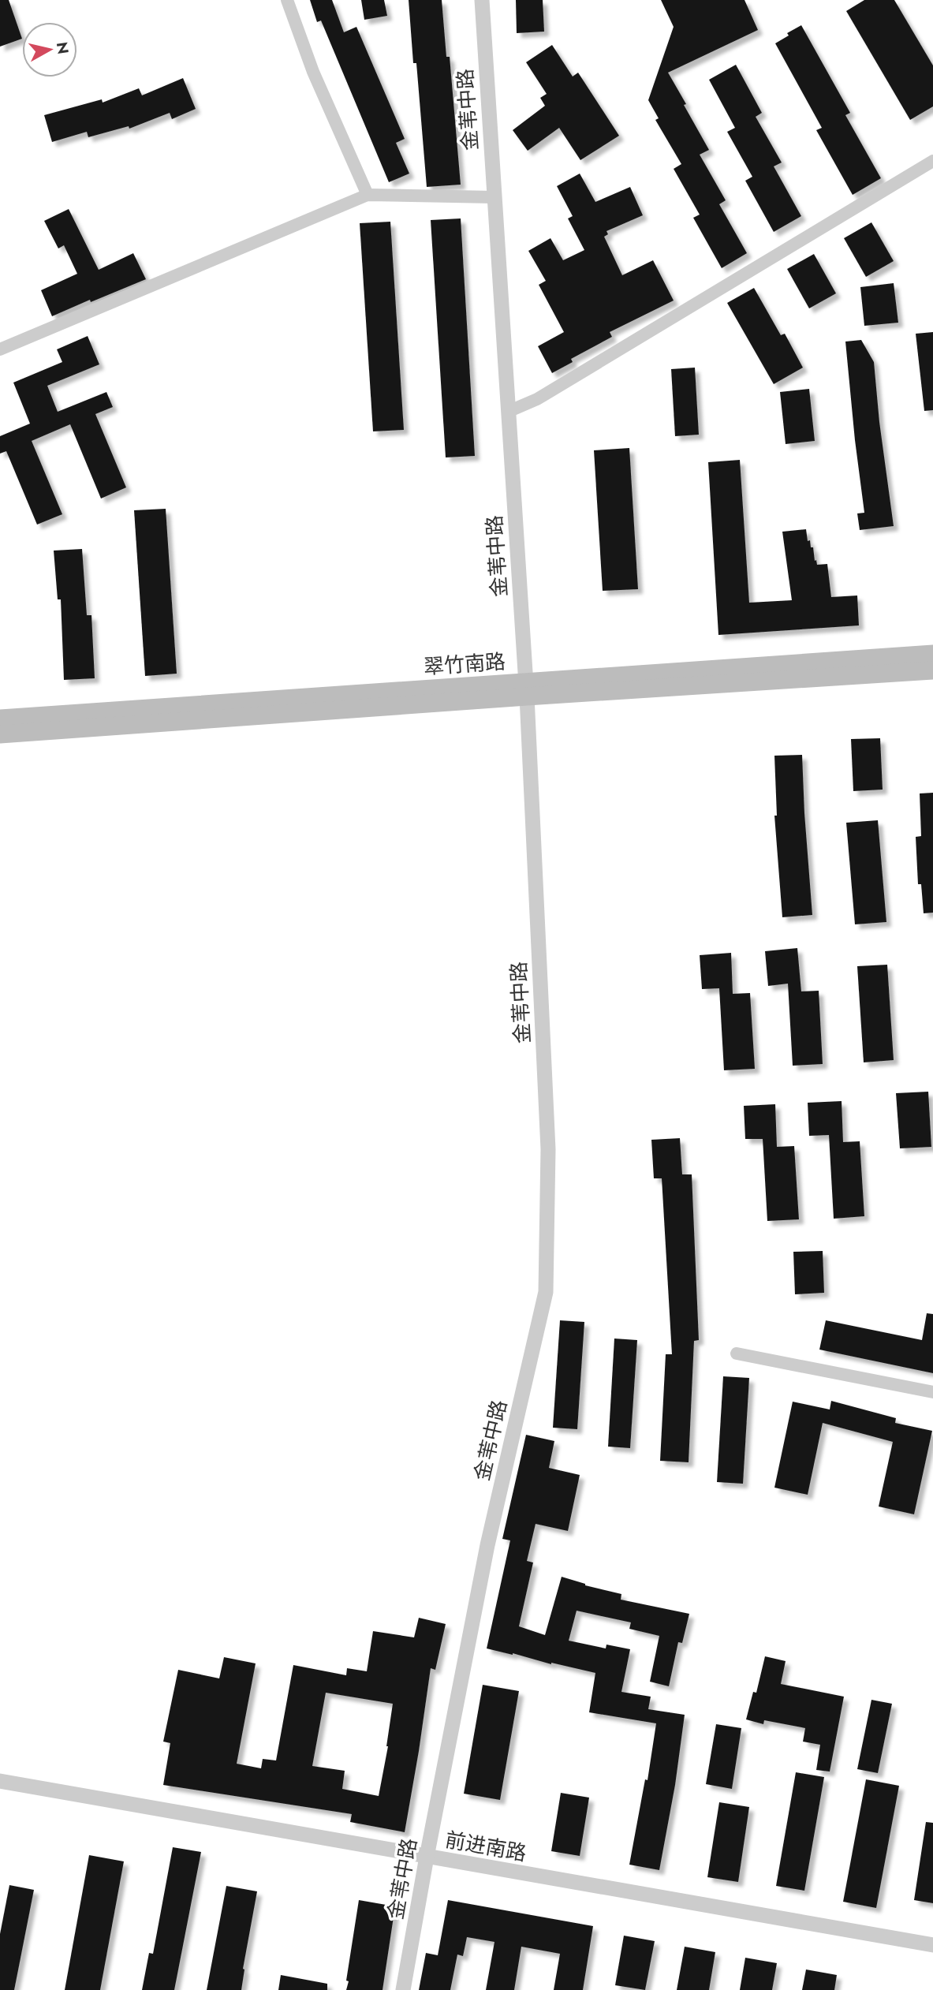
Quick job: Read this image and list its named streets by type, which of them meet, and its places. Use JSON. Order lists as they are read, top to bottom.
{
  "streets": {
    "main road": ["翠竹南路"],
    "street": ["金苇中路", "前进南路"]
  },
  "crossings": [
    ["金苇中路", "翠竹南路"],
    ["金苇中路", "前进南路"]
  ],
  "north": "right"
}
